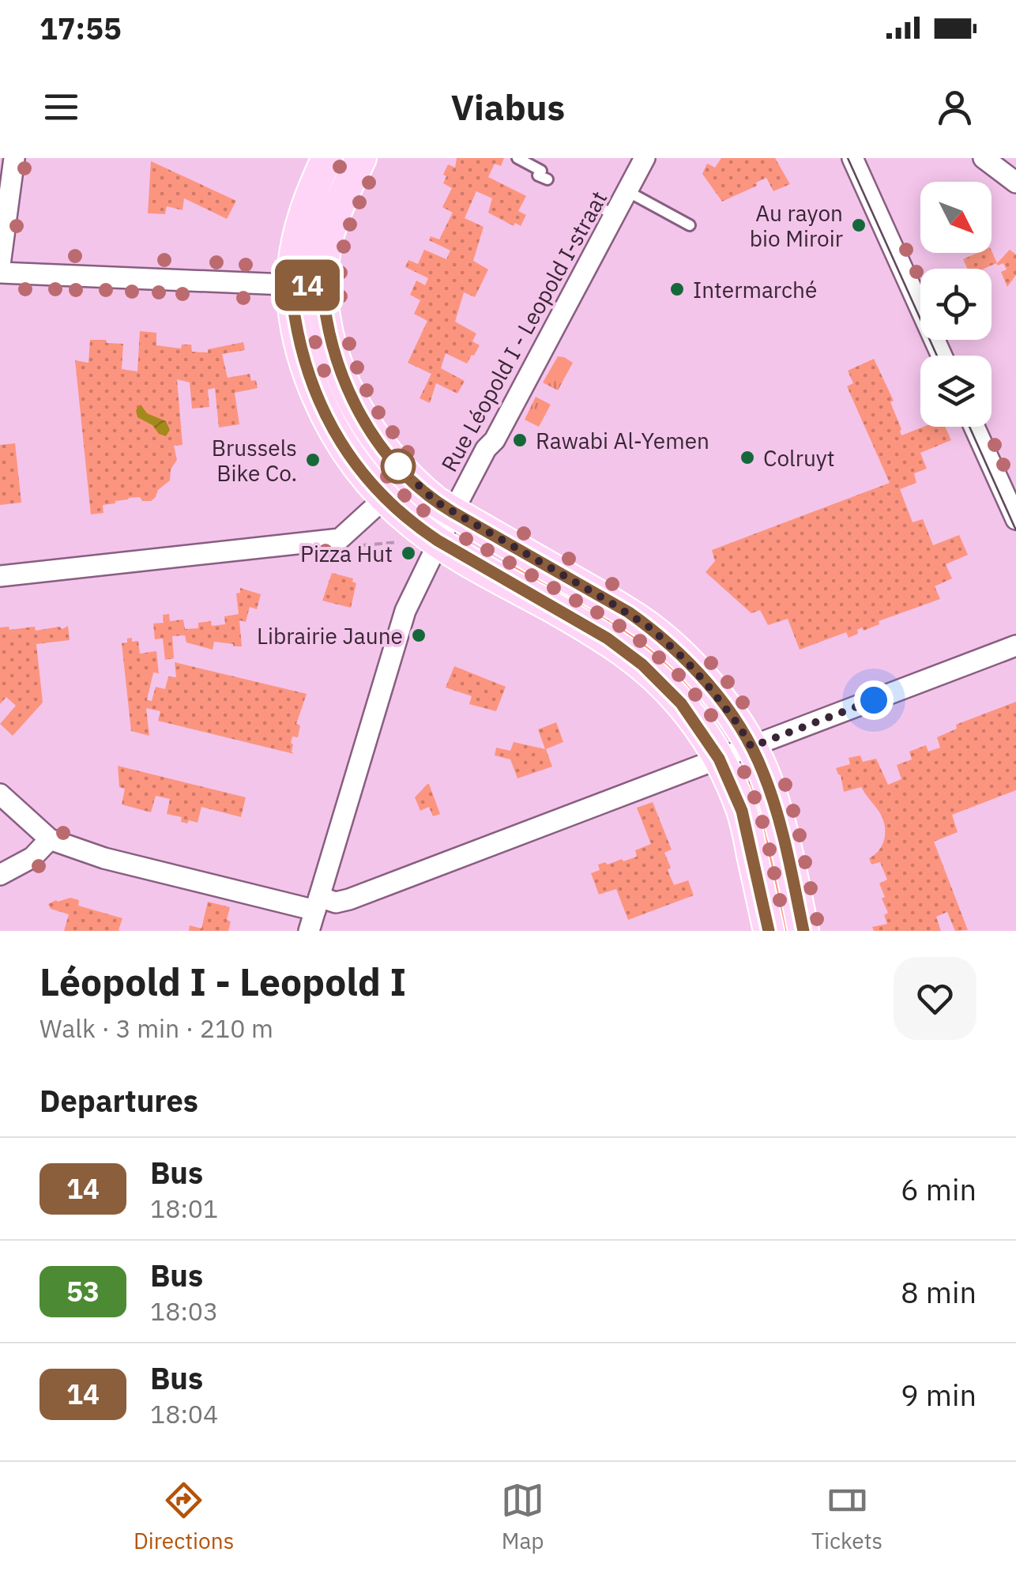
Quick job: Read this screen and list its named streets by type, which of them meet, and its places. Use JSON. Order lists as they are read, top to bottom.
{
  "streets": {
    "street": ["Rue Léopold I - Leopold I-straat"]
  },
  "places": [
    "Au rayon bio Miroir",
    "Intermarché",
    "Rawabi Al-Yemen",
    "Colruyt",
    "Brussels Bike Co.",
    "Pizza Hut",
    "Librairie Jaune"
  ],
  "lines": ["bus line 14"],
  "north": "bottom right",
  "page": {
    "status": "17:55",
    "header": "Viabus",
    "on_map": "14",
    "heading": [
      ["Léopold I - Leopold I", "Walk · 3 min · 210 m"],
      "Departures"
    ],
    "list": [
      {
        "mark": "14",
        "name": "Bus",
        "note": "18:01",
        "value": "6 min"
      },
      {
        "mark": "53",
        "name": "Bus",
        "note": "18:03",
        "value": "8 min"
      },
      {
        "mark": "14",
        "name": "Bus",
        "note": "18:04",
        "value": "9 min"
      }
    ],
    "tabs": ["Directions", "Map", "Tickets"]
  }
}
